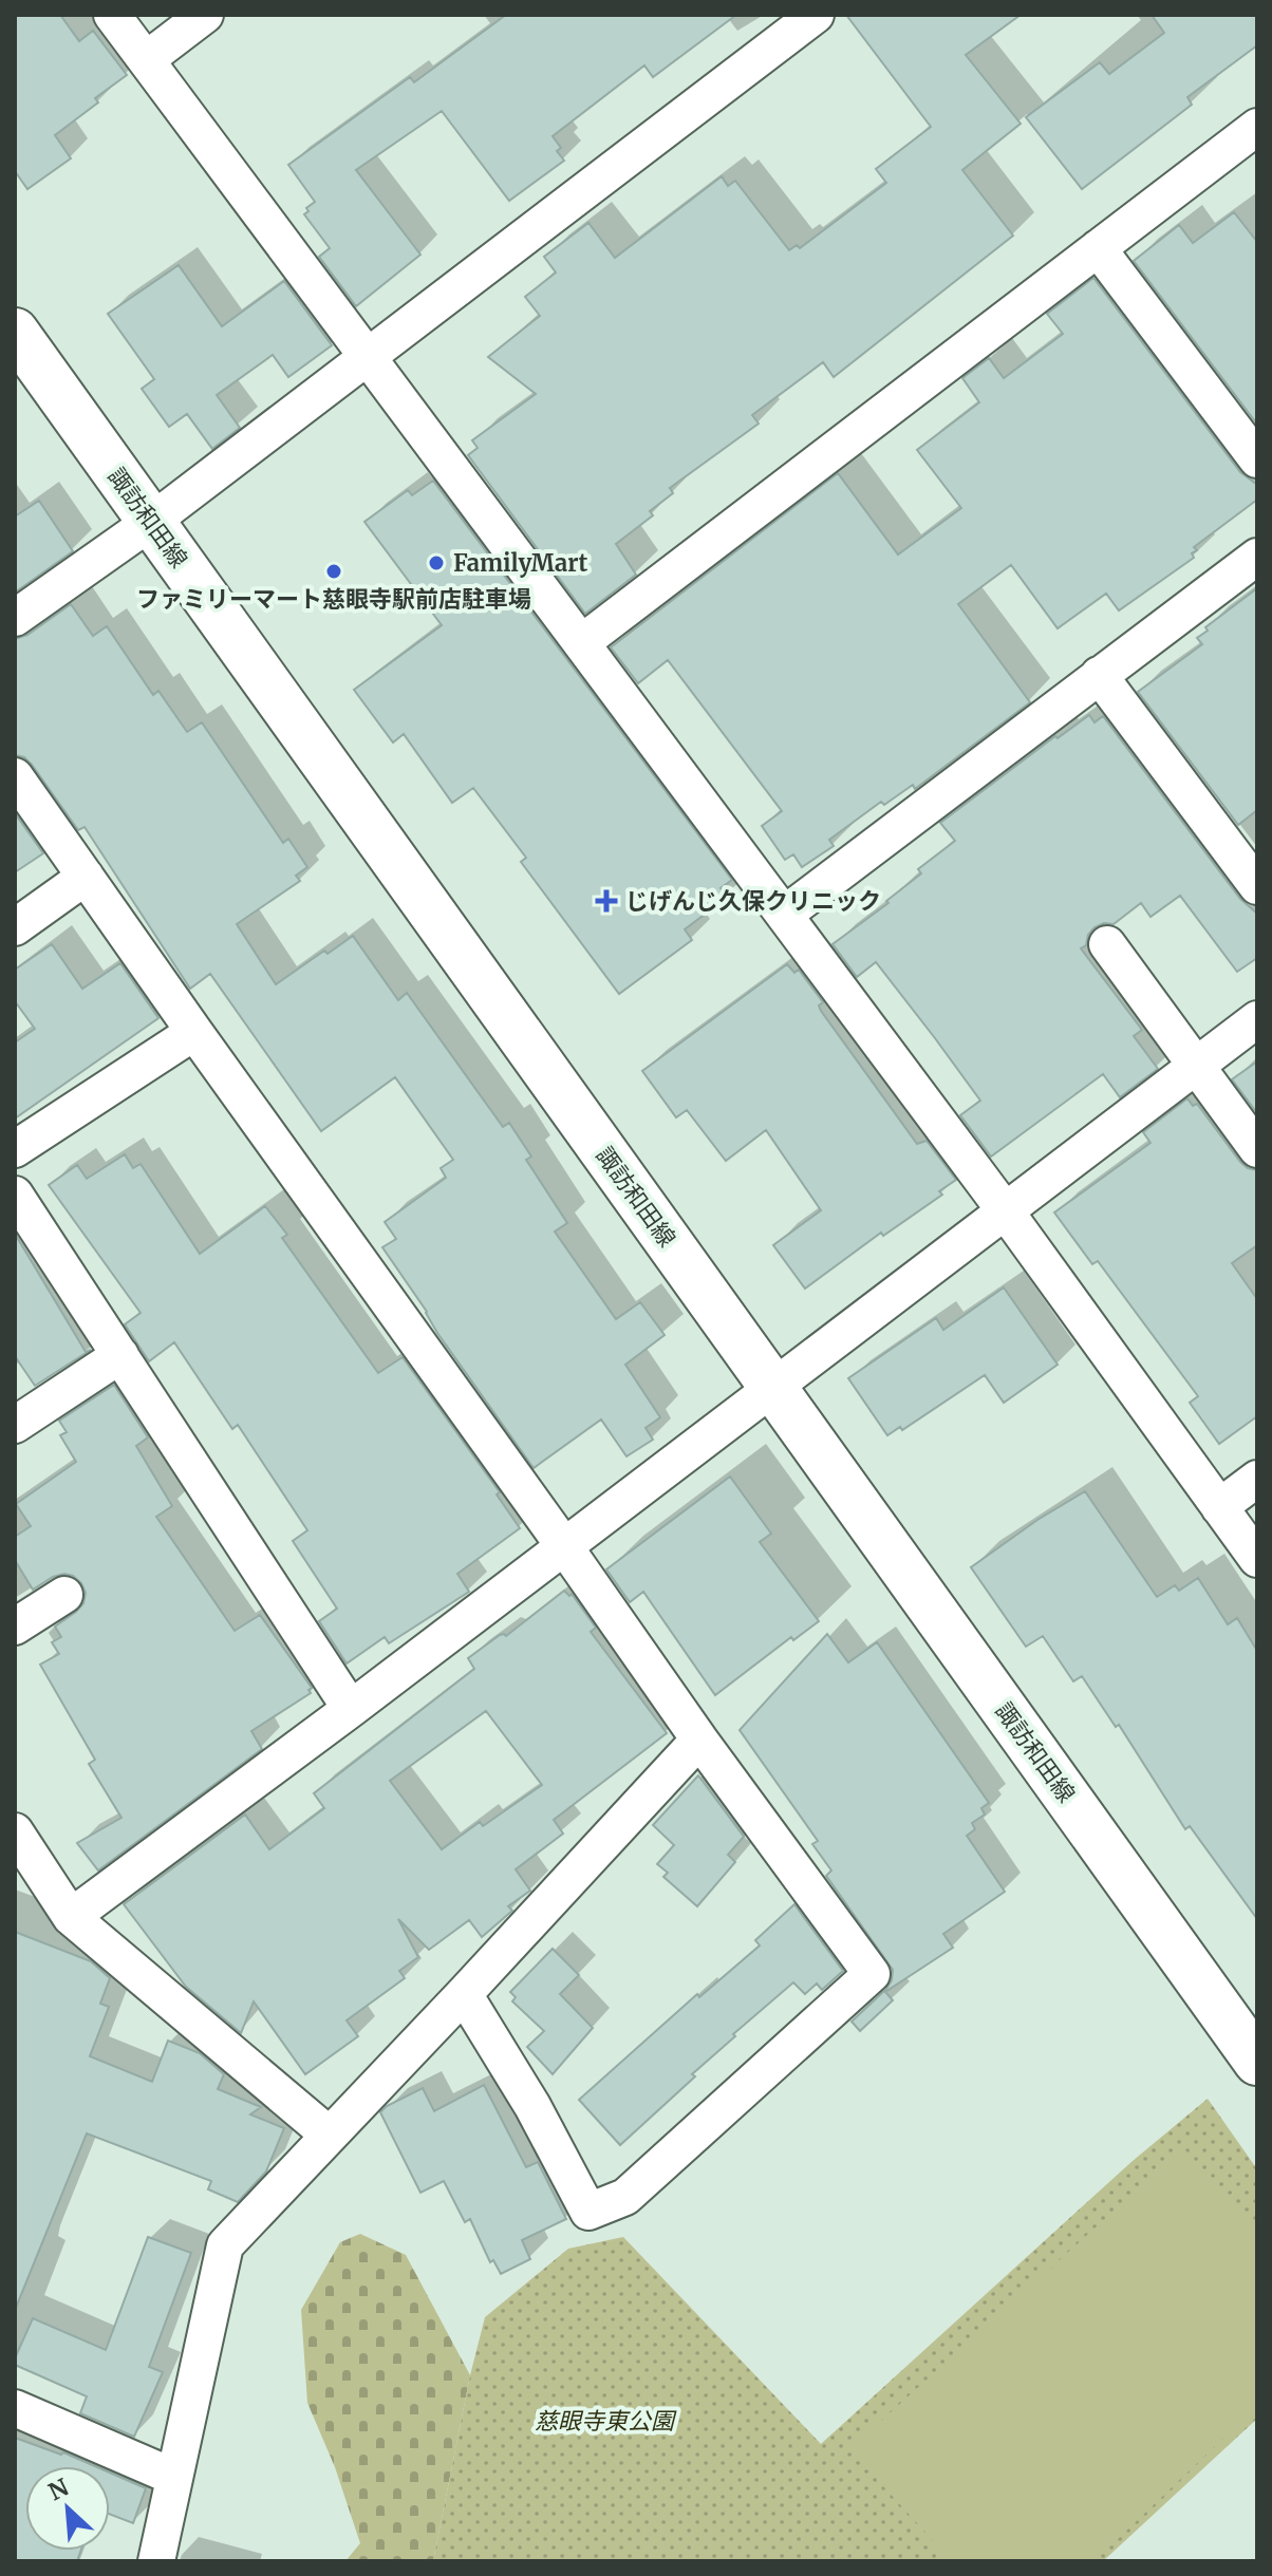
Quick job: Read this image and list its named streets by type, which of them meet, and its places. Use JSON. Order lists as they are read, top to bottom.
{
  "streets": {
    "street": ["諏訪和田線"]
  },
  "parks": ["慈眼寺東公園"],
  "places": {
    "other": ["FamilyMart", "ファミリーマート慈眼寺駅前店駐車場"],
    "health": ["じげんじ久保クリニック"]
  },
  "north": "top left"
}
